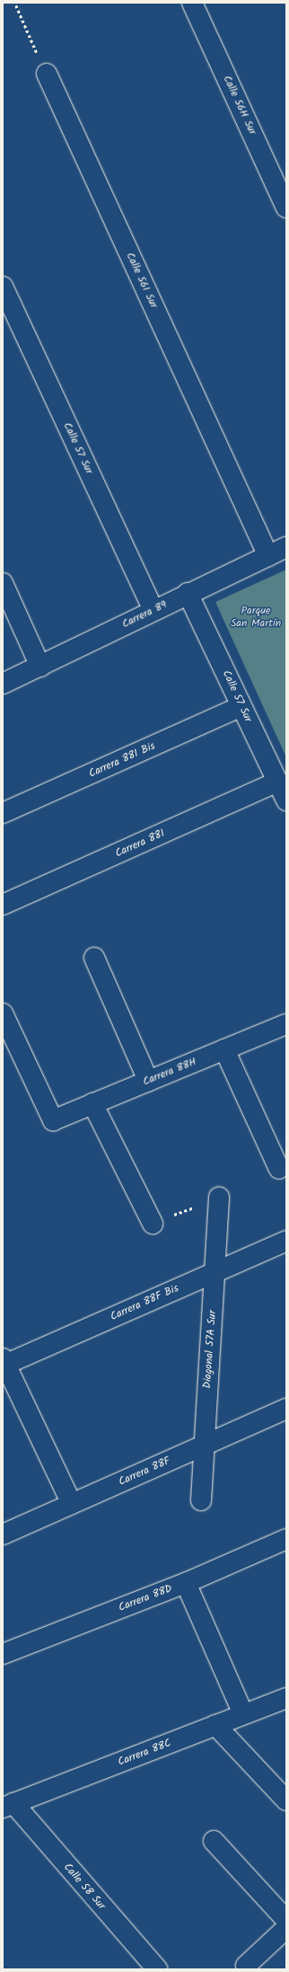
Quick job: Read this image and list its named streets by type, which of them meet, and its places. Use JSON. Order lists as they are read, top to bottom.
{
  "streets": {
    "street": [
      "Calle 56H Sur",
      "Calle 56I Sur",
      "Calle 57 Sur",
      "Carrera 89",
      "Carrera 88I Bis",
      "Carrera 88I",
      "Carrera 88H",
      "Carrera 88F Bis",
      "Diagonal 57A Sur",
      "Carrera 88F",
      "Carrera 88D",
      "Carrera 88C",
      "Calle 58 Sur"
    ]
  },
  "crossings": [
    ["Calle 56I Sur", "Carrera 89"],
    ["Calle 57 Sur", "Carrera 89"],
    ["Calle 57 Sur", "Carrera 88I Bis"],
    ["Calle 57 Sur", "Carrera 88I"],
    ["Carrera 88F Bis", "Diagonal 57A Sur"],
    ["Diagonal 57A Sur", "Carrera 88F"],
    ["Carrera 88C", "Calle 58 Sur"]
  ],
  "parks": ["Parque San Martín"]
}
